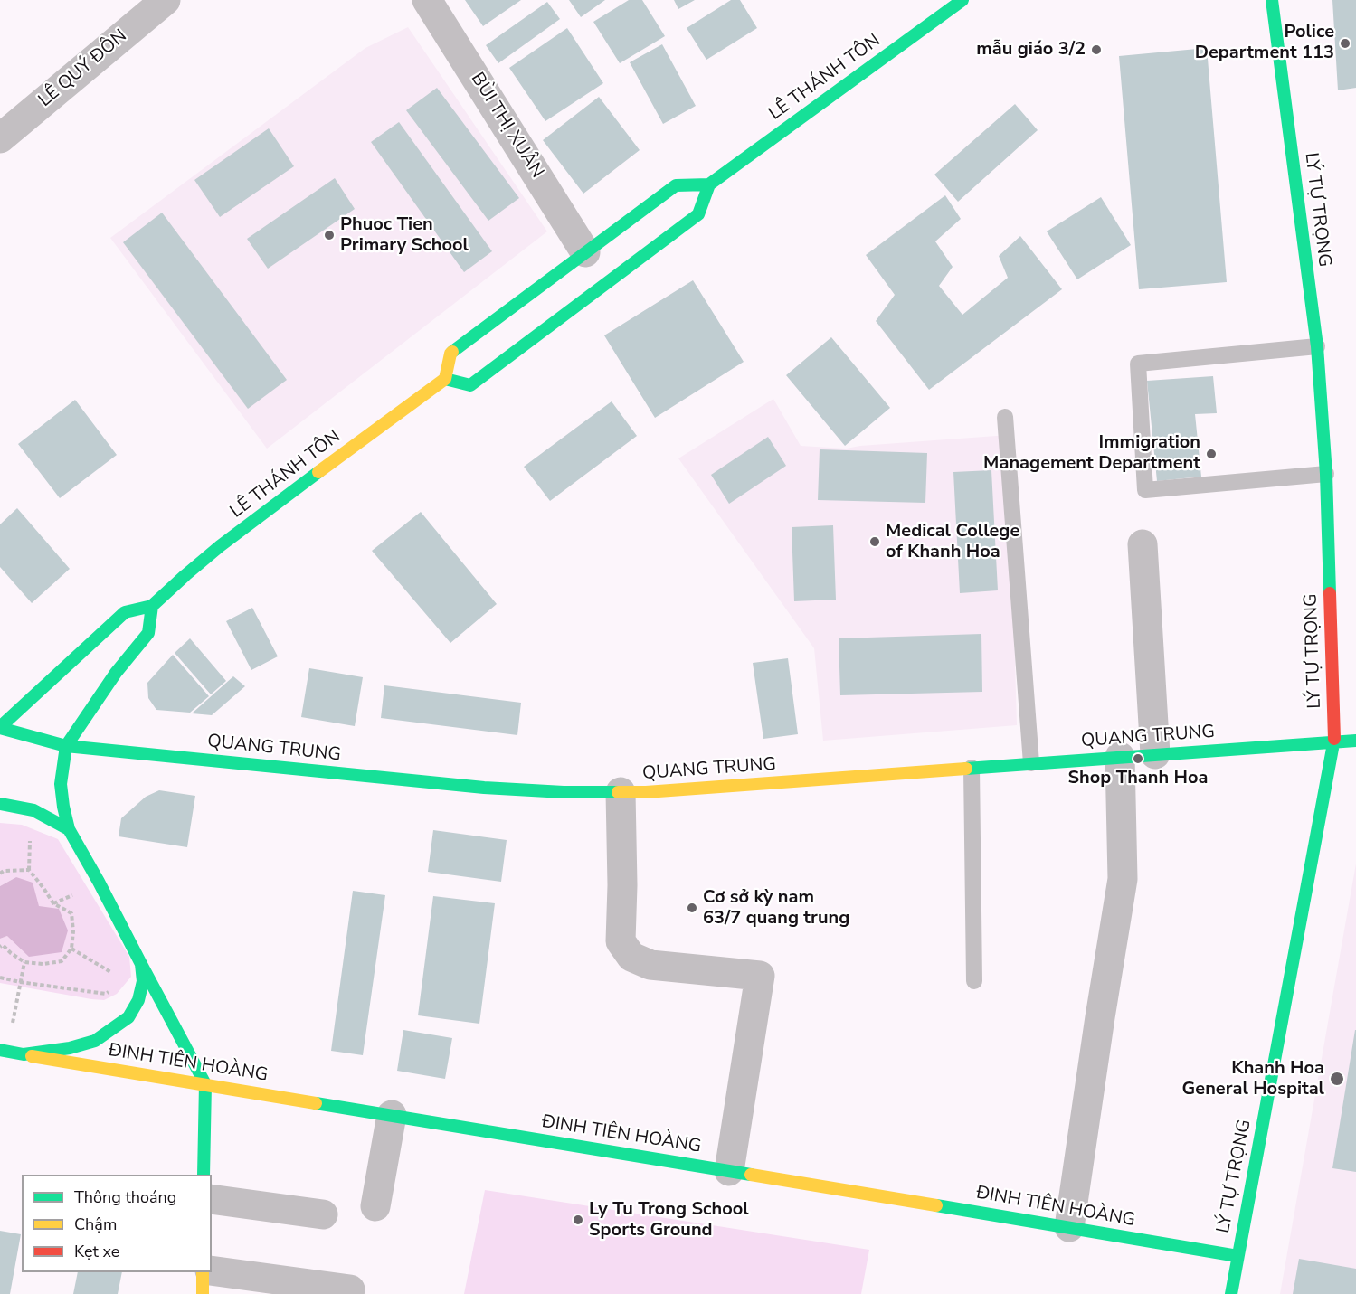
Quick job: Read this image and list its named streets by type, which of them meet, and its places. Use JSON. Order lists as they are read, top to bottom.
{
  "streets": {
    "street": [
      "LÊ QUÝ ĐÔN",
      "LÊ THÁNH TÔN",
      "BÙI THỊ XUÂN",
      "LÝ TỰ TRỌNG",
      "QUANG TRUNG",
      "ĐINH TIÊN HOÀNG"
    ]
  },
  "crossings": [
    ["LÊ THÁNH TÔN", "QUANG TRUNG"],
    ["LÝ TỰ TRỌNG", "QUANG TRUNG"],
    ["LÝ TỰ TRỌNG", "ĐINH TIÊN HOÀNG"]
  ],
  "places": [
    "Police Department 113",
    "mẫu giáo 3/2",
    "Phuoc Tien Primary School",
    "Immigration Management Department",
    "Medical College of Khanh Hoa",
    "Shop Thanh Hoa",
    "Cơ sở kỳ nam 63/7 quang trung",
    "Khanh Hoa General Hospital",
    "Ly Tu Trong School Sports Ground"
  ],
  "legend": ["Thông thoáng", "Chậm", "Kẹt xe"]
}
